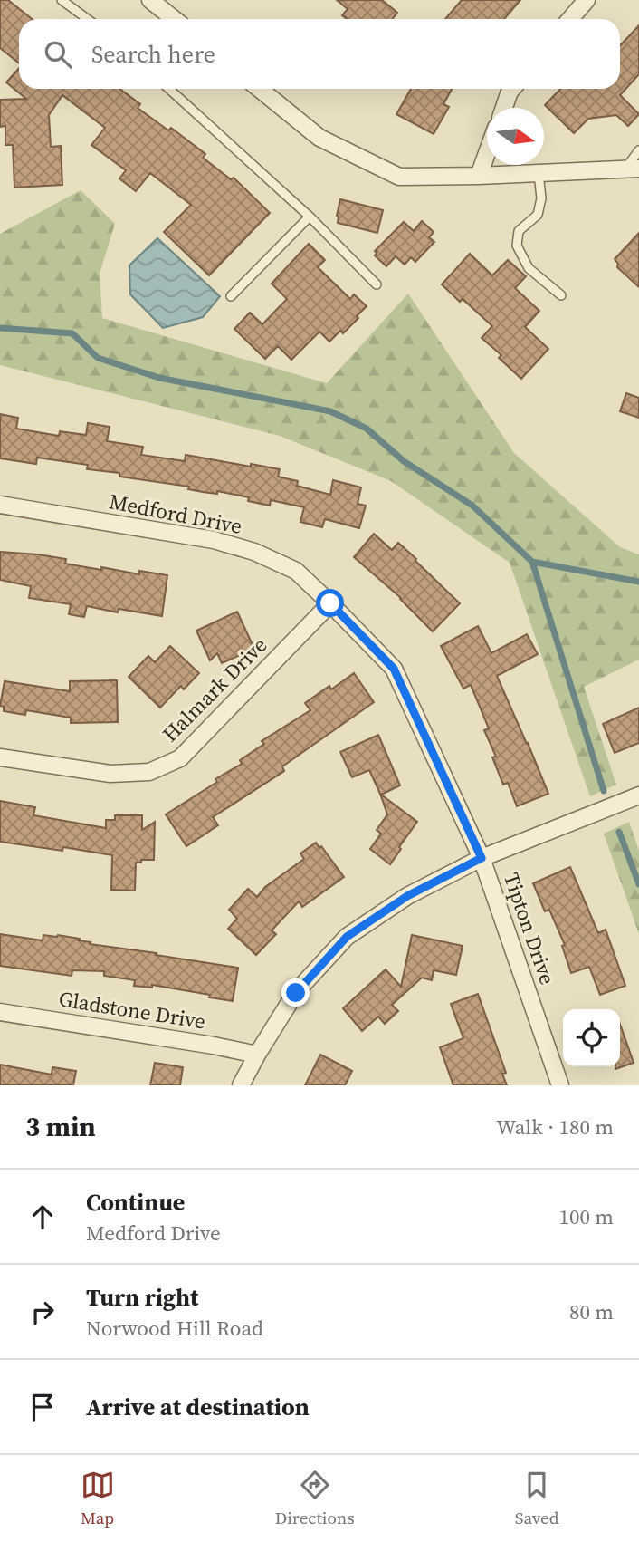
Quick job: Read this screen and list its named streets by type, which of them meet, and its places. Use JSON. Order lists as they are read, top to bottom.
{
  "streets": {
    "street": [
      "Medford Drive",
      "Halmark Drive",
      "Tipton Drive",
      "Gladstone Drive"
    ]
  },
  "crossings": [
    ["Medford Drive", "Halmark Drive"],
    ["Medford Drive", "Tipton Drive"]
  ],
  "north": "right",
  "page": {
    "search": "Search here",
    "heading": ["3 min", "Walk · 180 m"],
    "list": [
      ["Continue", "Medford Drive", "100 m"],
      ["Turn right", "Norwood Hill Road", "80 m"],
      "Arrive at destination"
    ],
    "nav": ["Map", "Directions", "Saved"]
  }
}
